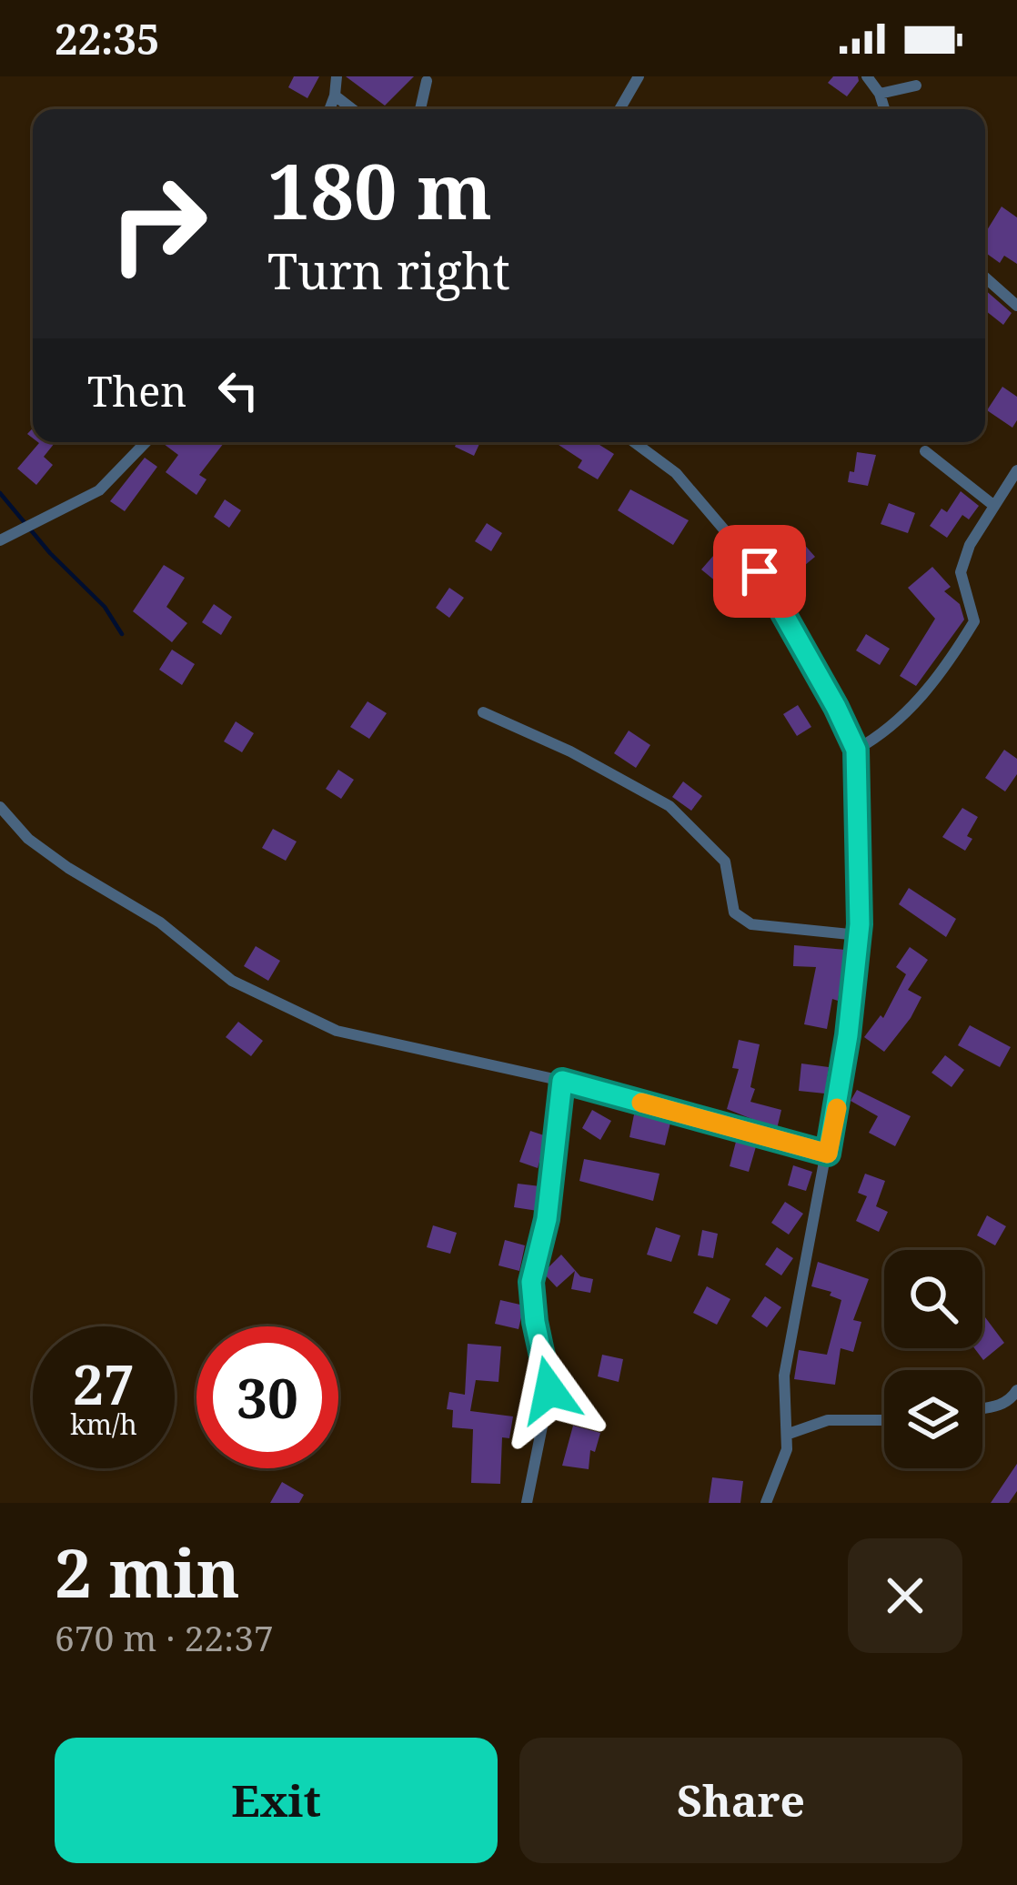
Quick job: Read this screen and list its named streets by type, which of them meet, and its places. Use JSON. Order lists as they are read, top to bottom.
{
  "page": {
    "status": "22:35",
    "turn": ["180 m", "Turn right"],
    "then": "Then",
    "speed": "27 km/h",
    "limit": "30",
    "heading": ["2 min", "670 m · 22:37"],
    "buttons": ["Exit", "Share"]
  }
}
